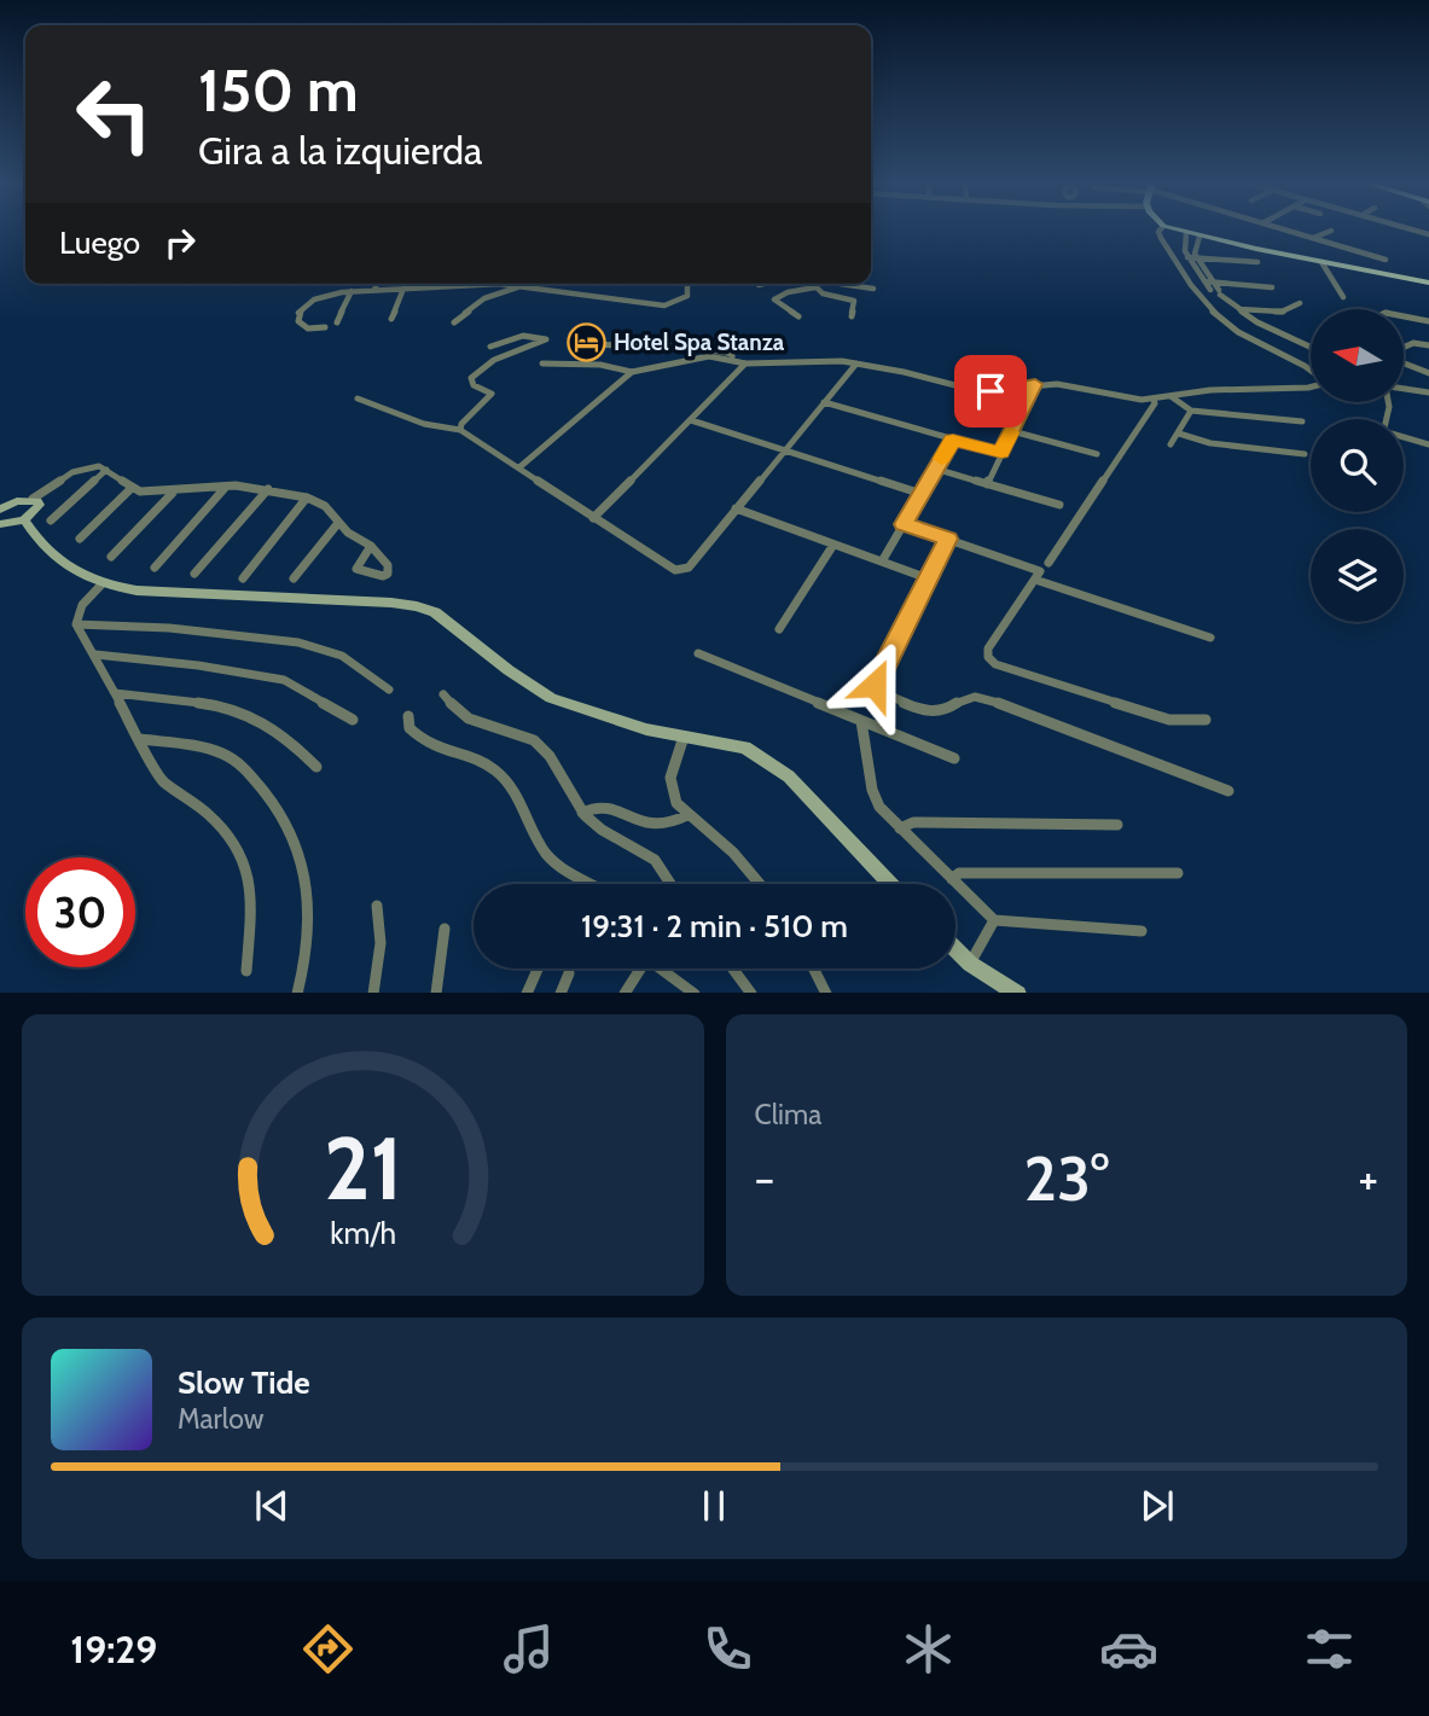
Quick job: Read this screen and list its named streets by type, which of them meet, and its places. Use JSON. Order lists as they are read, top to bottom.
{
  "places": {
    "hotel": ["Hotel Spa Stanza"]
  },
  "north": "left",
  "page": {
    "turn": ["150 m", "Gira a la izquierda"],
    "then": "Luego",
    "limit": "30",
    "trip": "19:31 · 2 min · 510 m",
    "tile": "Clima",
    "heat": ["−", "23°", "+"],
    "song": ["Slow Tide", "Marlow"],
    "tabs": "19:29",
    "gauge": ["21", "km/h"]
  }
}
